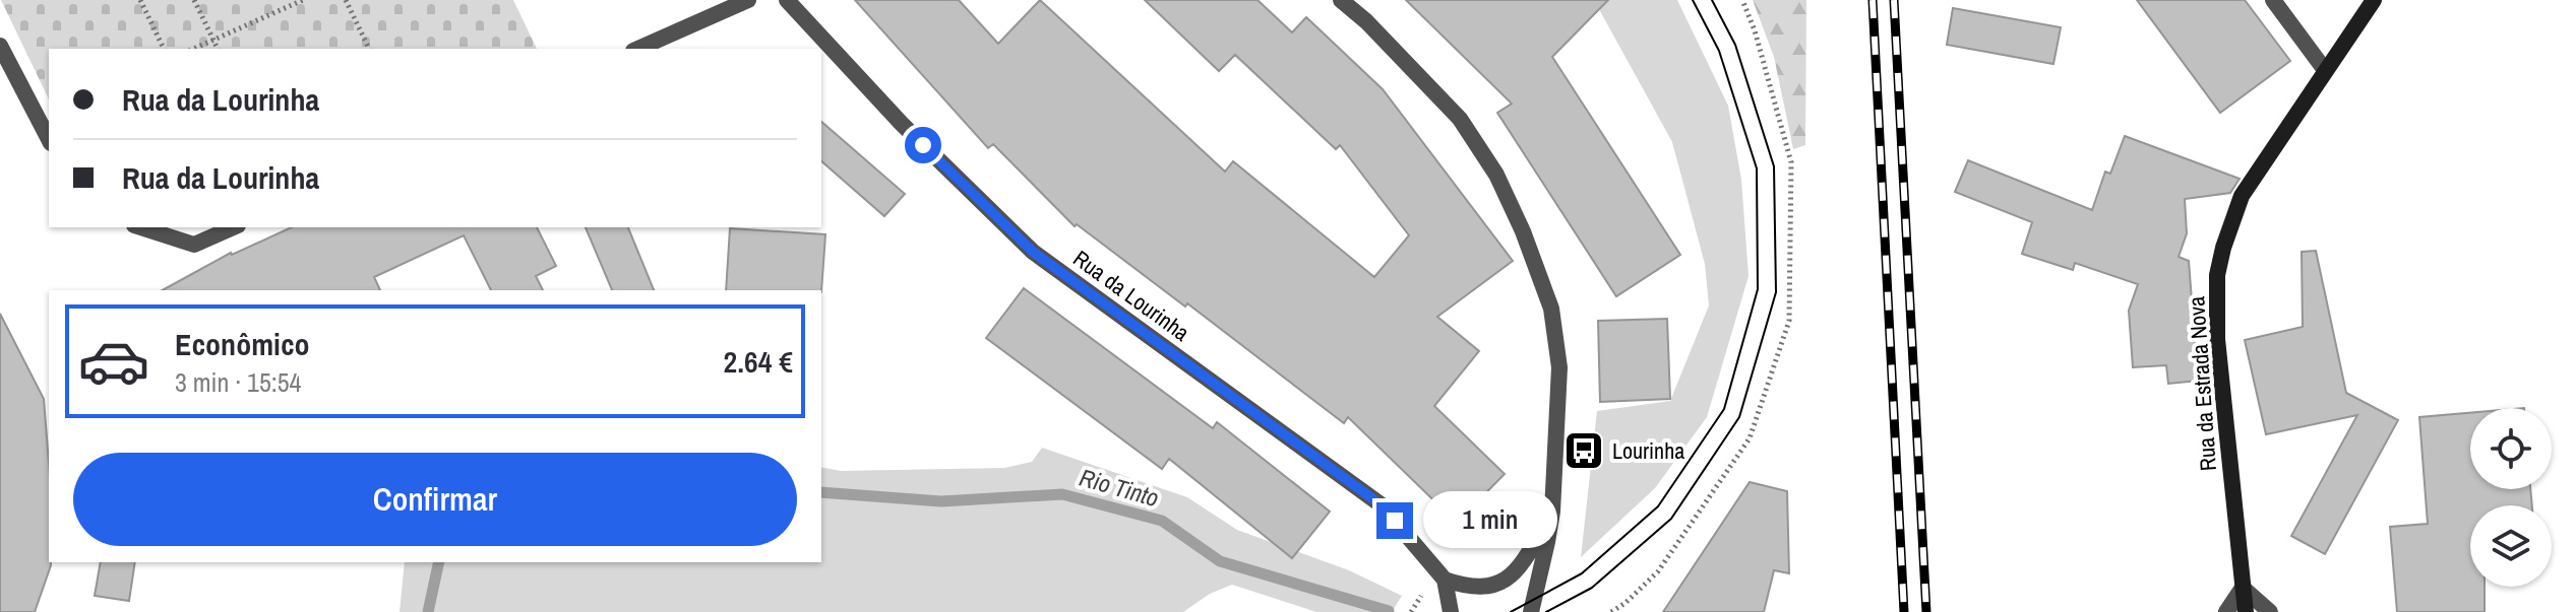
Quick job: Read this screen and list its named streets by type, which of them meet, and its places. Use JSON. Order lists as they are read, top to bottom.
{
  "streets": {
    "street": ["Rua da Lourinha", "Rua da Estrada Nova"]
  },
  "water": ["Rio Tinto"],
  "places": {
    "bus stop": ["Lourinha"]
  },
  "page": {
    "banner": ["Rua da Lourinha", "Rua da Lourinha"],
    "list": [
      {
        "name": "Econômico",
        "note": "3 min · 15:54",
        "value": "2.64 €"
      }
    ],
    "buttons": "Confirmar",
    "bubble": "1 min"
  }
}
